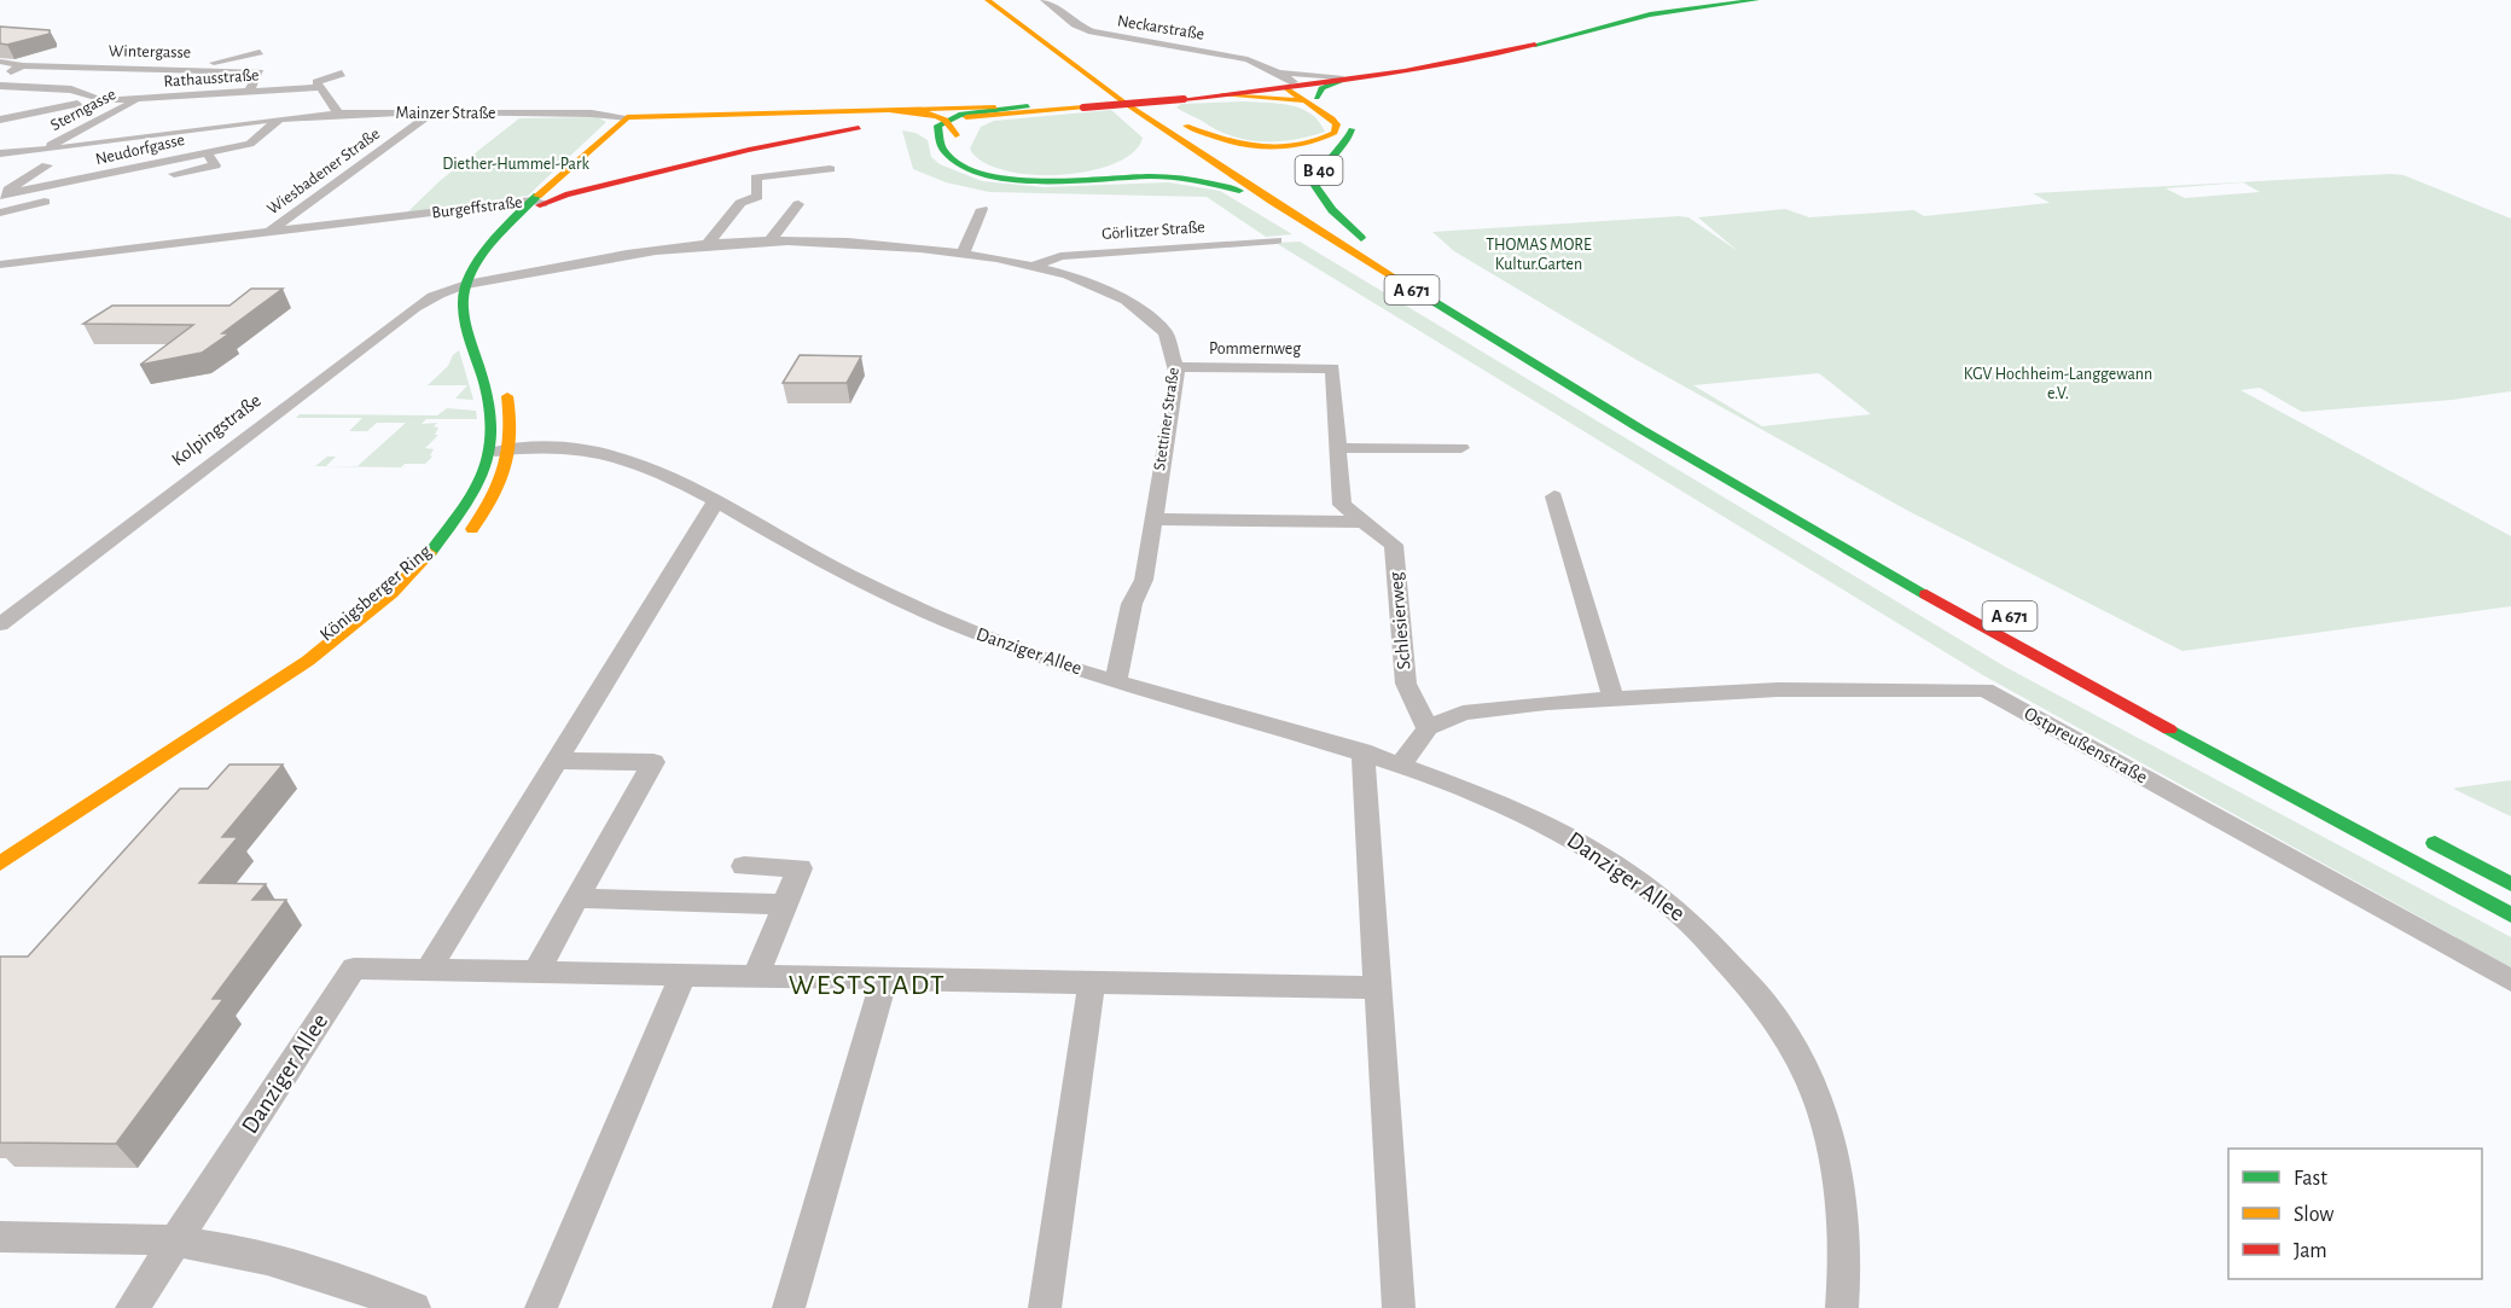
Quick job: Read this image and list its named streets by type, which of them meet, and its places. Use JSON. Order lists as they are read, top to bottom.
{
  "streets": {
    "main road": [
      "Mainzer Straße",
      "B 40",
      "Burgeffstraße",
      "A 671",
      "Königsberger Ring"
    ],
    "street": [
      "Neckarstraße",
      "Wintergasse",
      "Rathausstraße",
      "Sterngasse",
      "Neudorfgasse",
      "Wiesbadener Straße",
      "Görlitzer Straße",
      "Pommernweg",
      "Stettiner Straße",
      "Kolpingstraße",
      "Schlesierweg",
      "Danziger Allee",
      "Ostpreußenstraße"
    ]
  },
  "crossings": [
    ["Neckarstraße", "B 40"],
    ["Wintergasse", "Rathausstraße"],
    ["Rathausstraße", "Sterngasse"],
    ["Sterngasse", "Mainzer Straße"],
    ["Mainzer Straße", "Neudorfgasse"],
    ["Mainzer Straße", "Wiesbadener Straße"],
    ["B 40", "A 671"],
    ["Wiesbadener Straße", "Burgeffstraße"],
    ["Görlitzer Straße", "Stettiner Straße"],
    ["Pommernweg", "Stettiner Straße"],
    ["Pommernweg", "Schlesierweg"],
    ["Stettiner Straße", "Kolpingstraße"],
    ["Stettiner Straße", "Königsberger Ring"],
    ["Stettiner Straße", "Danziger Allee"],
    ["Kolpingstraße", "Königsberger Ring"],
    ["Schlesierweg", "Ostpreußenstraße"],
    ["Danziger Allee", "Ostpreußenstraße"]
  ],
  "districts": ["WESTSTADT"],
  "parks": ["Diether-Hummel-Park", "THOMAS MORE Kultur.Garten", "KGV Hochheim-Langgewann e.V."],
  "legend": ["Fast", "Slow", "Jam"]
}
